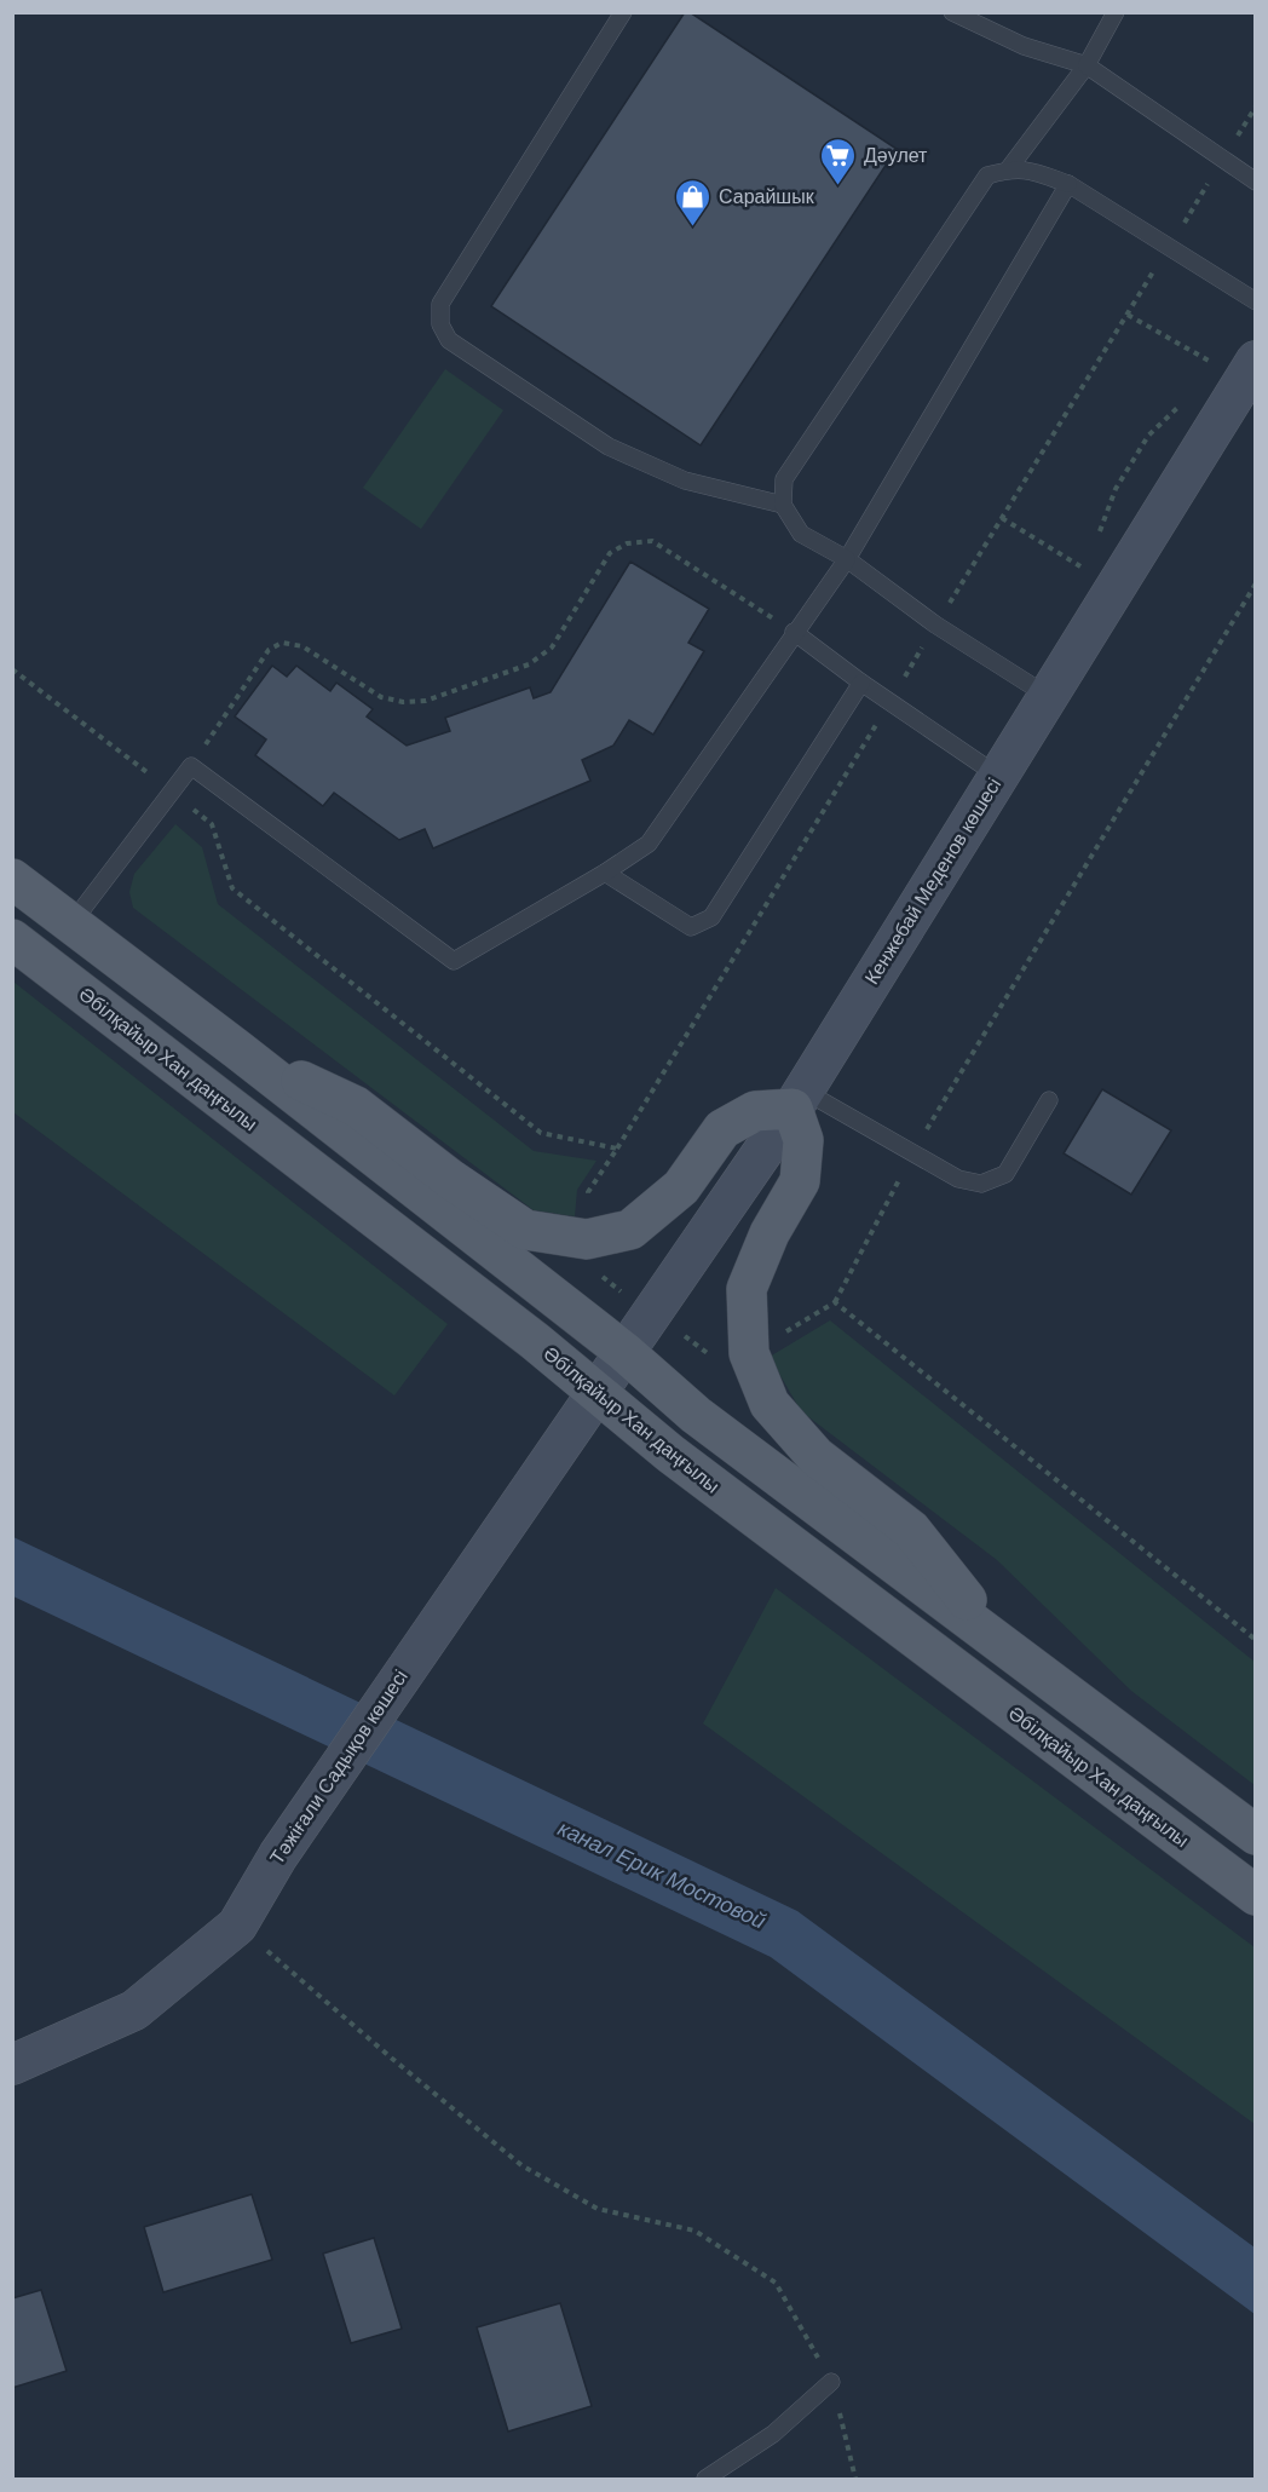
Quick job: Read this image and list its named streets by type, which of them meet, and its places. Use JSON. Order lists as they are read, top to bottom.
{
  "streets": {
    "main road": ["Әбілқайыр Хан даңғылы"],
    "street": ["Кенжебай Меденов көшесі", "Тәжіғали Садықов көшесі"]
  },
  "crossings": [
    ["Кенжебай Меденов көшесі", "Әбілқайыр Хан даңғылы"],
    ["Кенжебай Меденов көшесі", "Тәжіғали Садықов көшесі"],
    ["Әбілқайыр Хан даңғылы", "Тәжіғали Садықов көшесі"]
  ],
  "water": ["канал Ерик Мостовой"],
  "places": {
    "supermarket": ["Дәулет"],
    "shop": ["Сарайшык"]
  }
}
